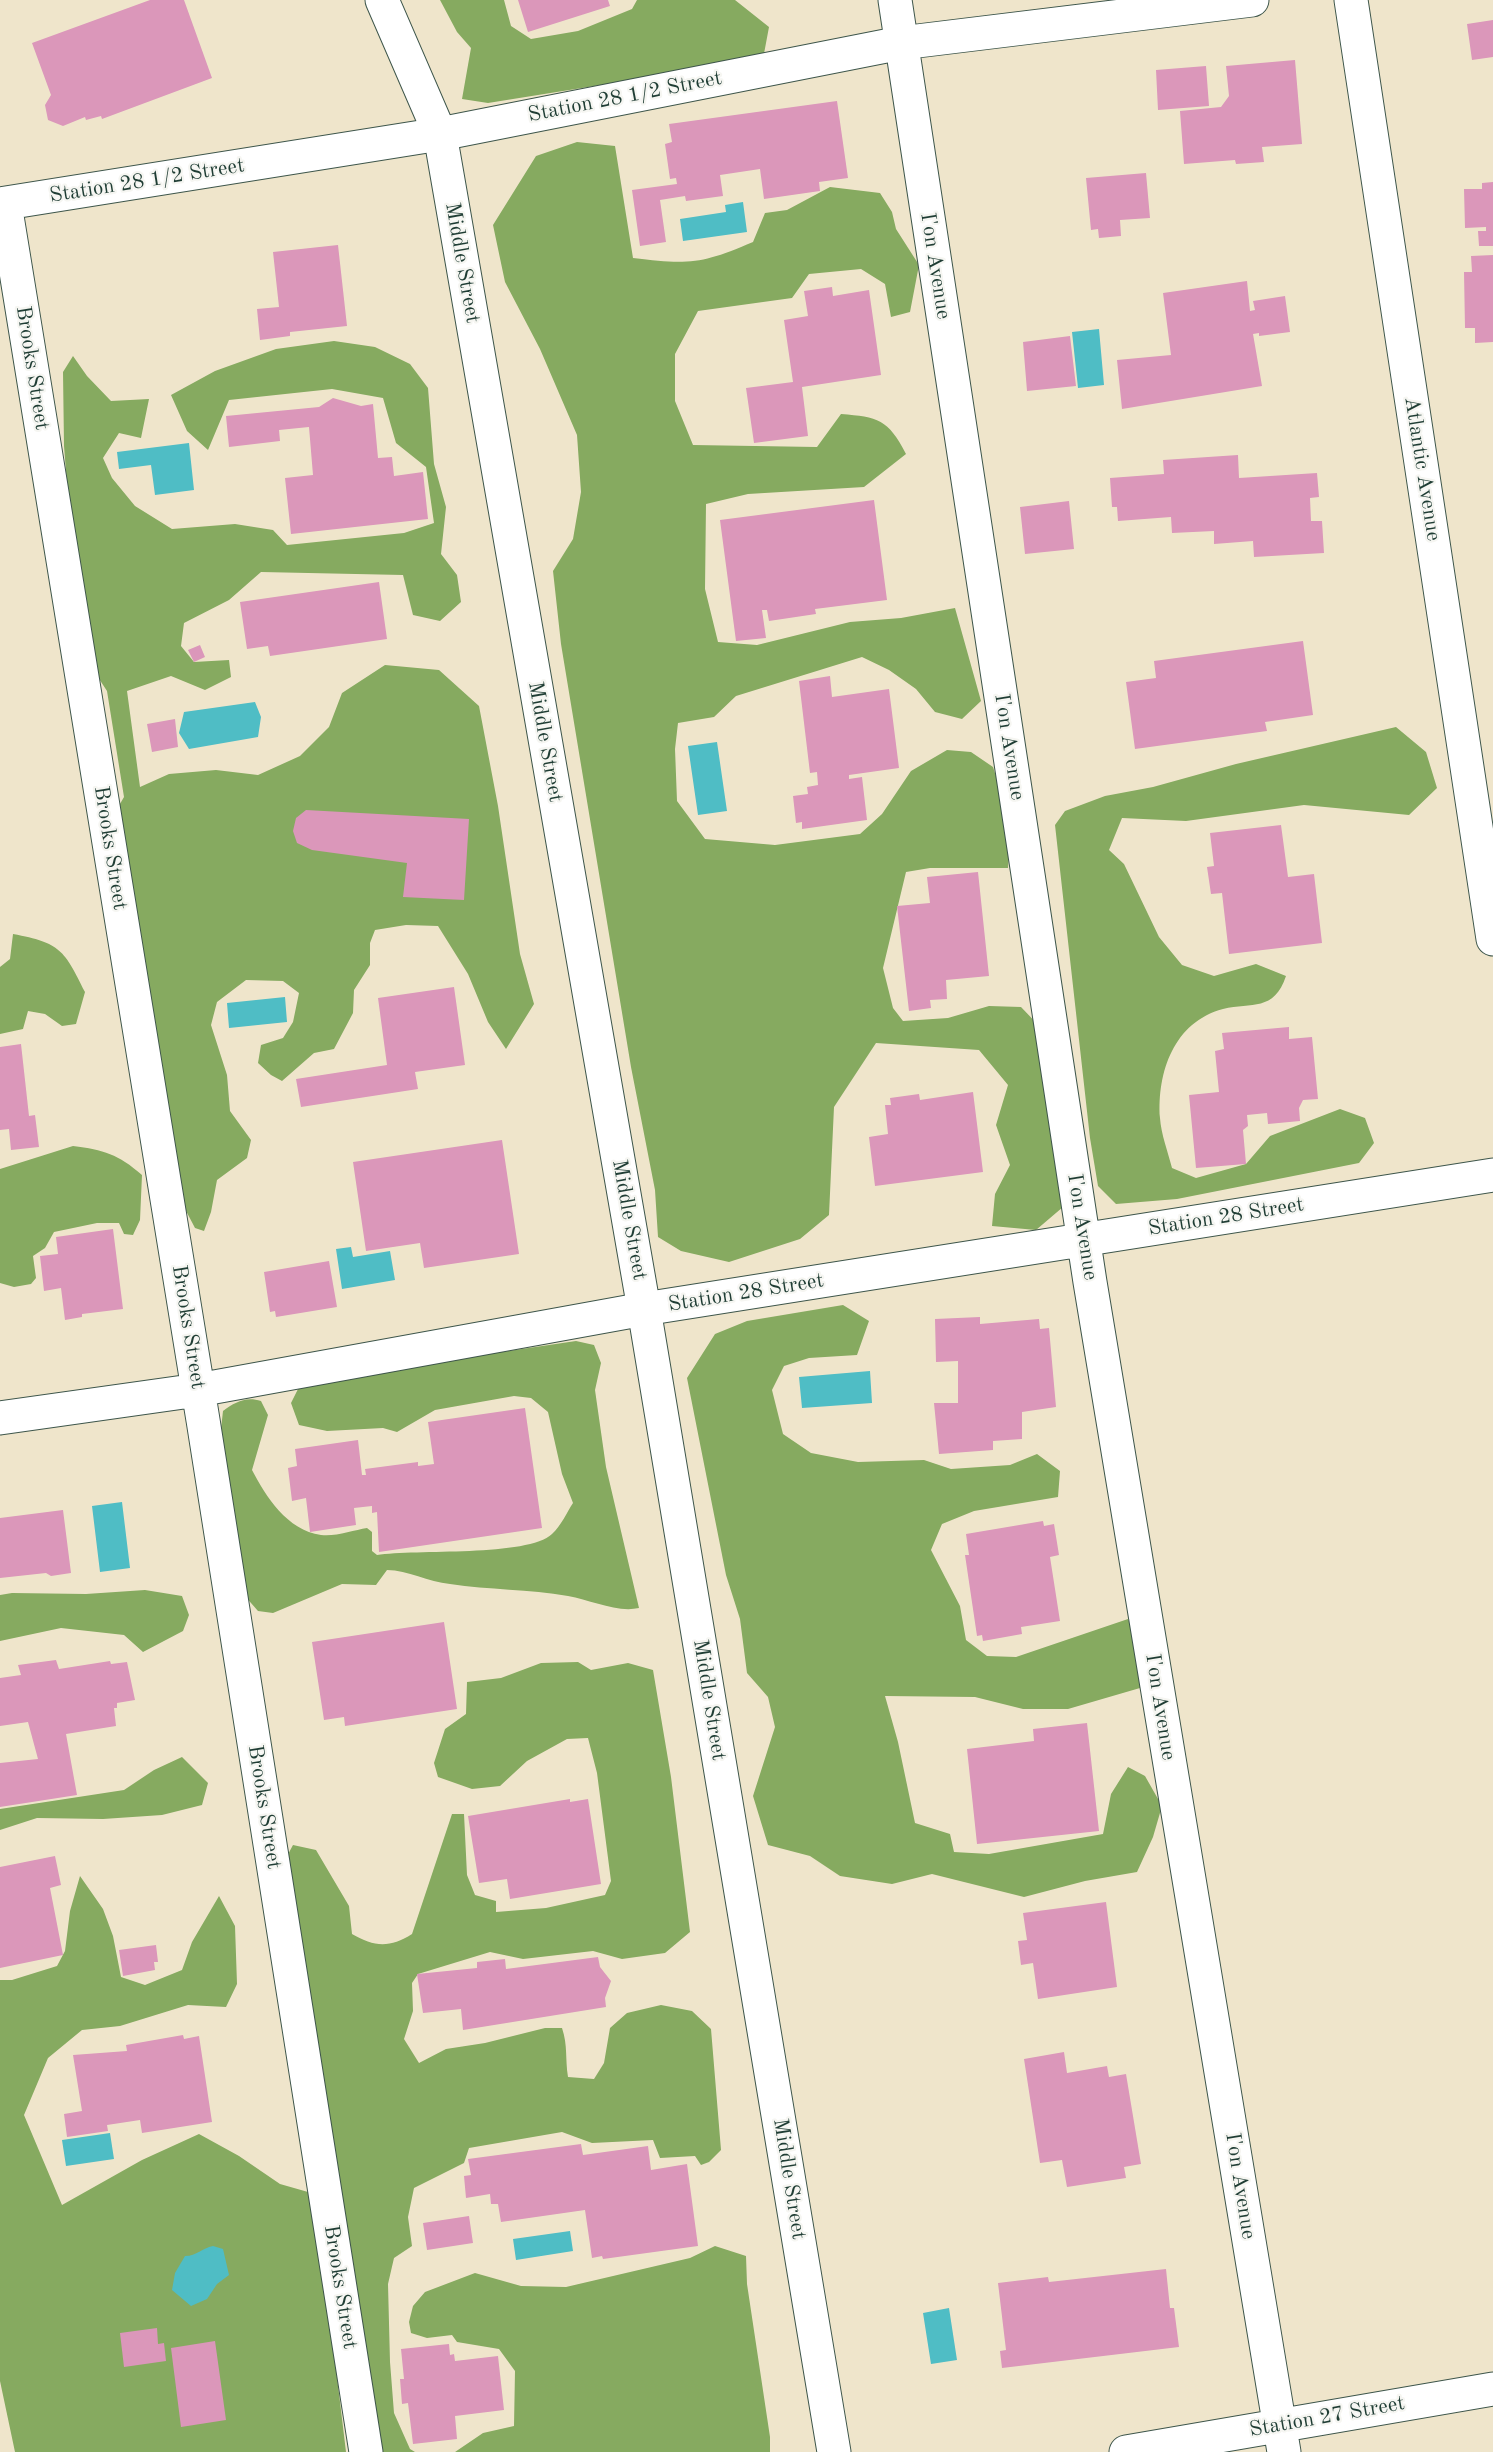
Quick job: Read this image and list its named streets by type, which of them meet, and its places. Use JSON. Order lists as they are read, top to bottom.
{
  "streets": {
    "street": [
      "Station 28 1/2 Street",
      "Middle Street",
      "I'on Avenue",
      "Brooks Street",
      "Atlantic Avenue",
      "Station 28 Street",
      "Station 27 Street"
    ]
  },
  "crossings": [
    ["Station 28 1/2 Street", "Middle Street"],
    ["Station 28 1/2 Street", "I'on Avenue"],
    ["Station 28 1/2 Street", "Brooks Street"],
    ["Middle Street", "Station 28 Street"],
    ["I'on Avenue", "Station 28 Street"],
    ["I'on Avenue", "Station 27 Street"],
    ["Brooks Street", "Station 28 Street"]
  ]
}
